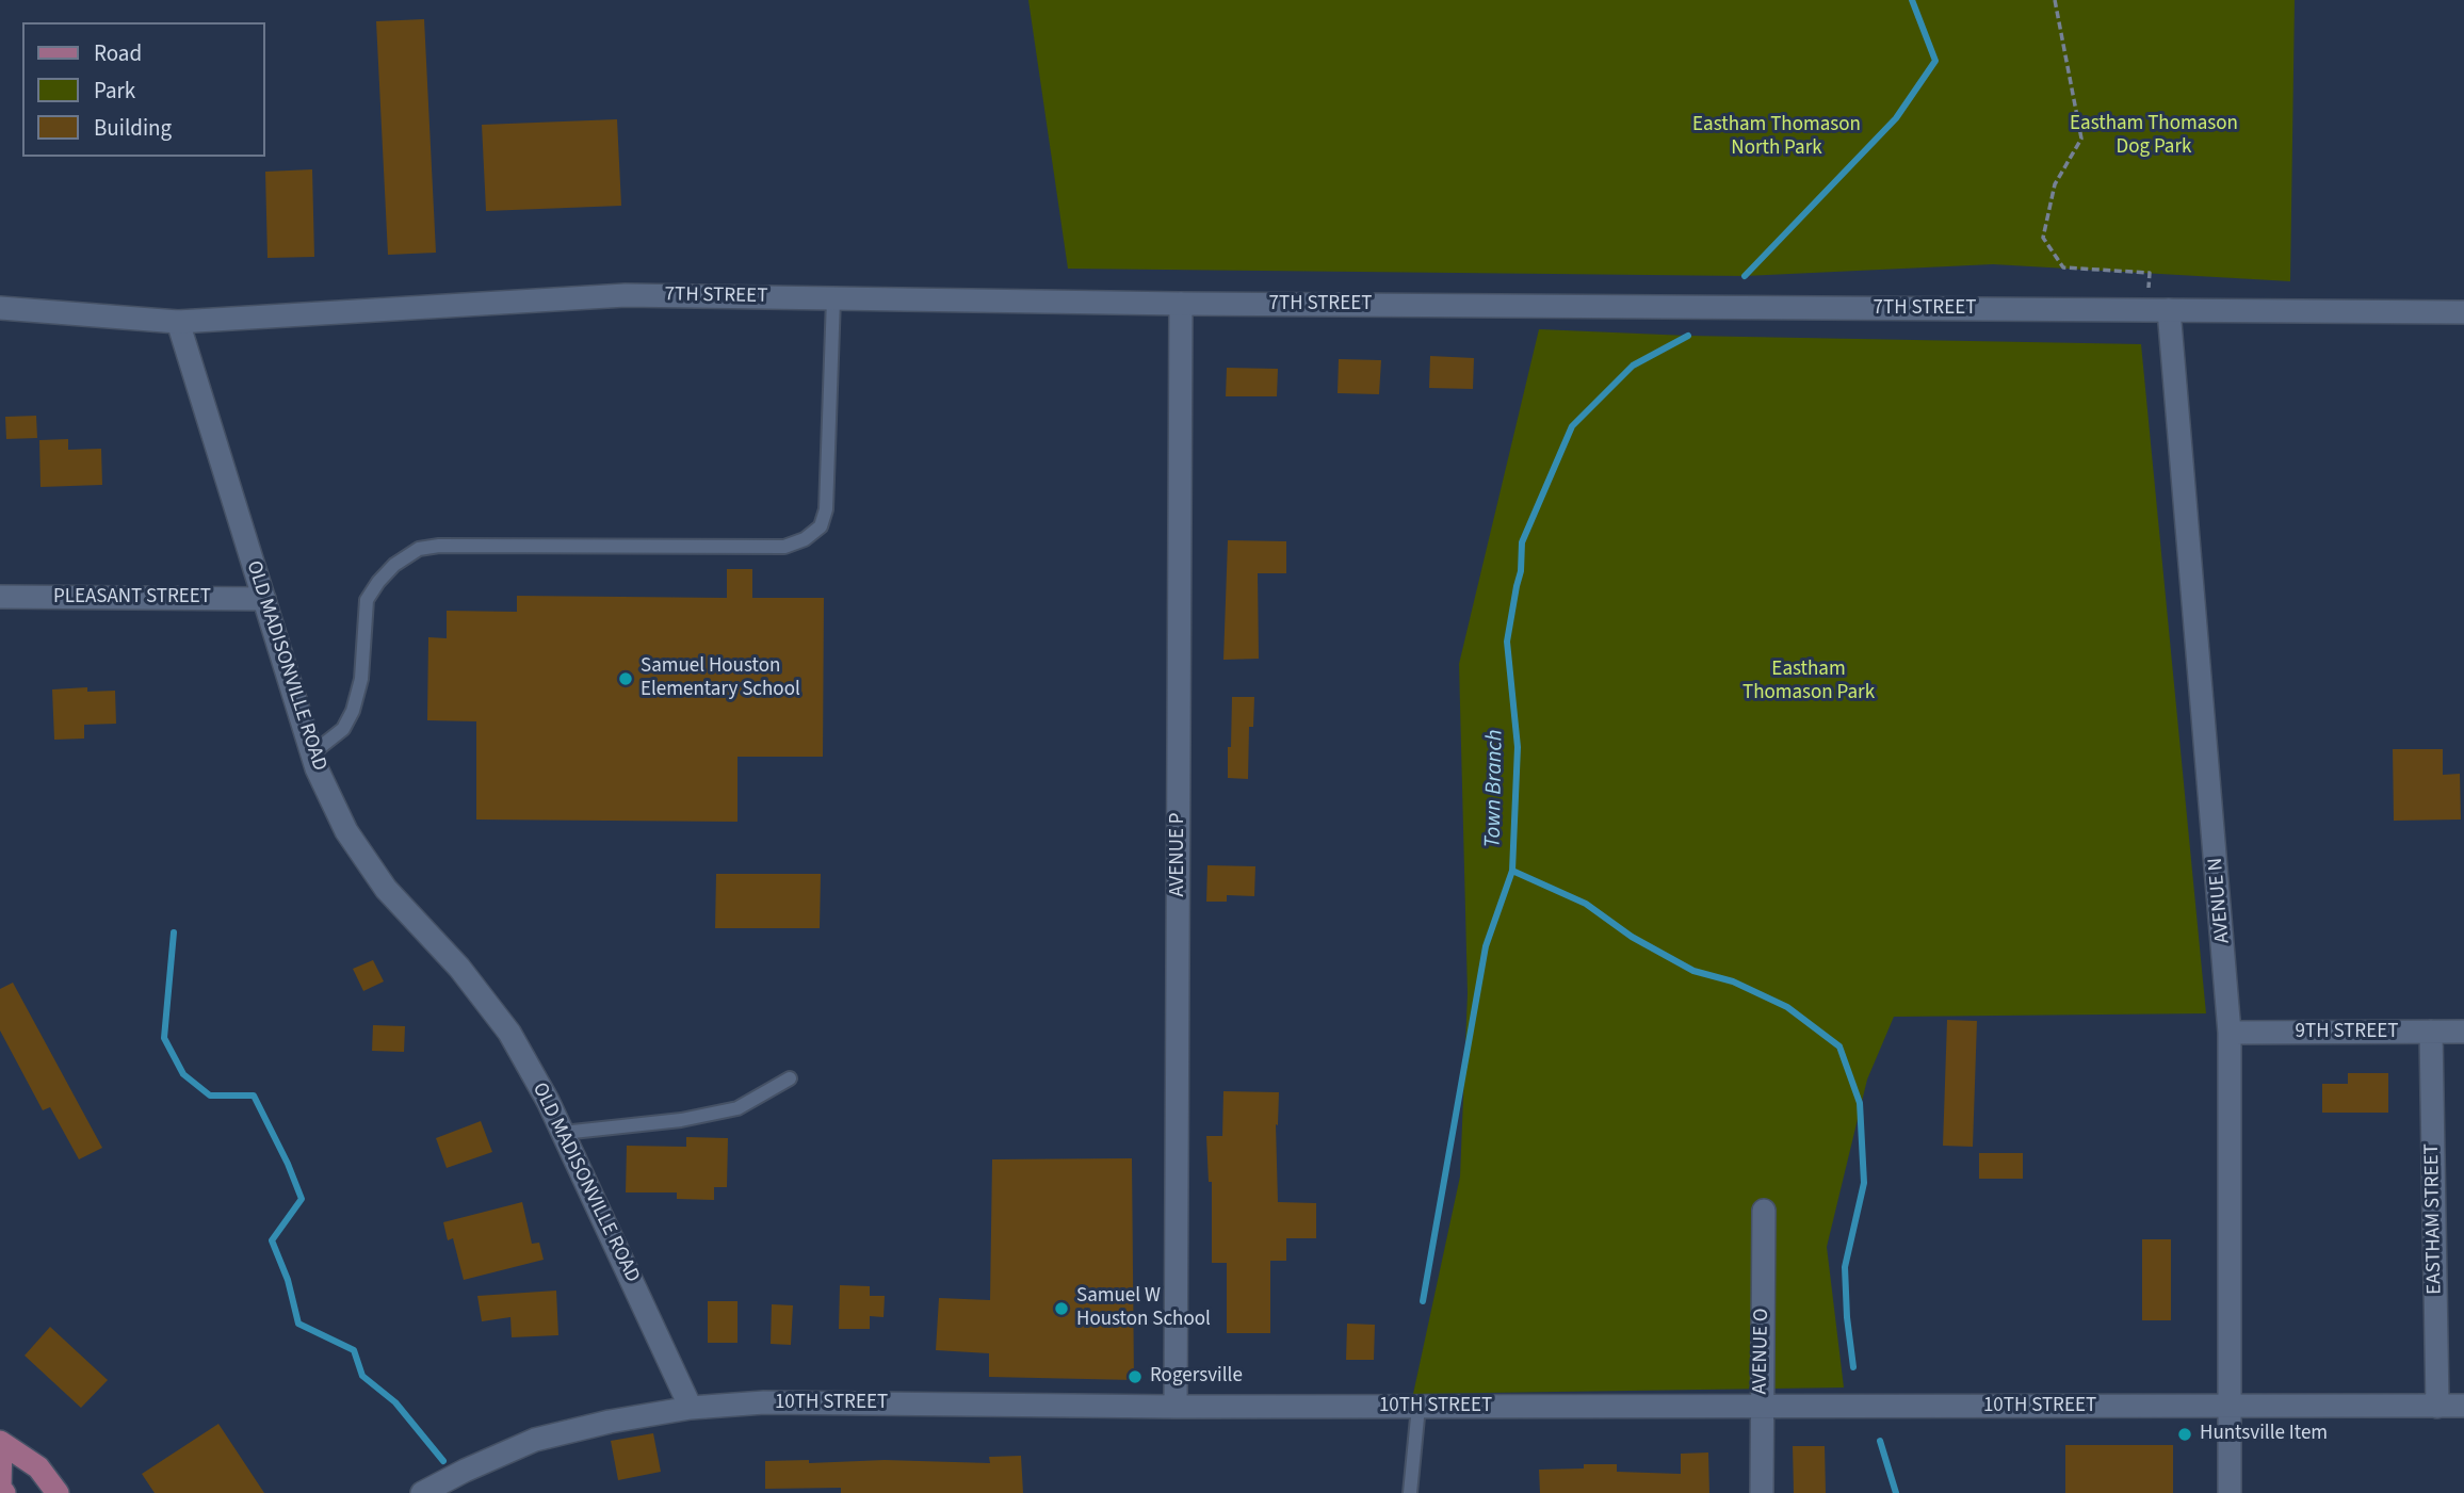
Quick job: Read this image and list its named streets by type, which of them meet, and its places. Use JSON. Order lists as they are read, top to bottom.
{
  "streets": {
    "street": [
      "7TH STREET",
      "PLEASANT STREET",
      "OLD MADISONVILLE ROAD",
      "AVENUE P",
      "AVENUE N",
      "9TH STREET",
      "EASTHAM STREET",
      "AVENUE O",
      "10TH STREET"
    ]
  },
  "crossings": [
    ["7TH STREET", "OLD MADISONVILLE ROAD"],
    ["7TH STREET", "AVENUE P"],
    ["7TH STREET", "AVENUE N"],
    ["PLEASANT STREET", "OLD MADISONVILLE ROAD"],
    ["OLD MADISONVILLE ROAD", "10TH STREET"],
    ["AVENUE P", "10TH STREET"],
    ["AVENUE N", "9TH STREET"],
    ["AVENUE N", "10TH STREET"],
    ["9TH STREET", "EASTHAM STREET"],
    ["EASTHAM STREET", "10TH STREET"],
    ["AVENUE O", "10TH STREET"]
  ],
  "water": ["Town Branch"],
  "parks": ["Eastham Thomason Dog Park", "Eastham Thomason North Park", "Eastham Thomason Park"],
  "places": [
    "Samuel Houston Elementary School",
    "Samuel W Houston School",
    "Rogersville",
    "Huntsville Item"
  ],
  "legend": ["Road", "Park", "Building"]
}
